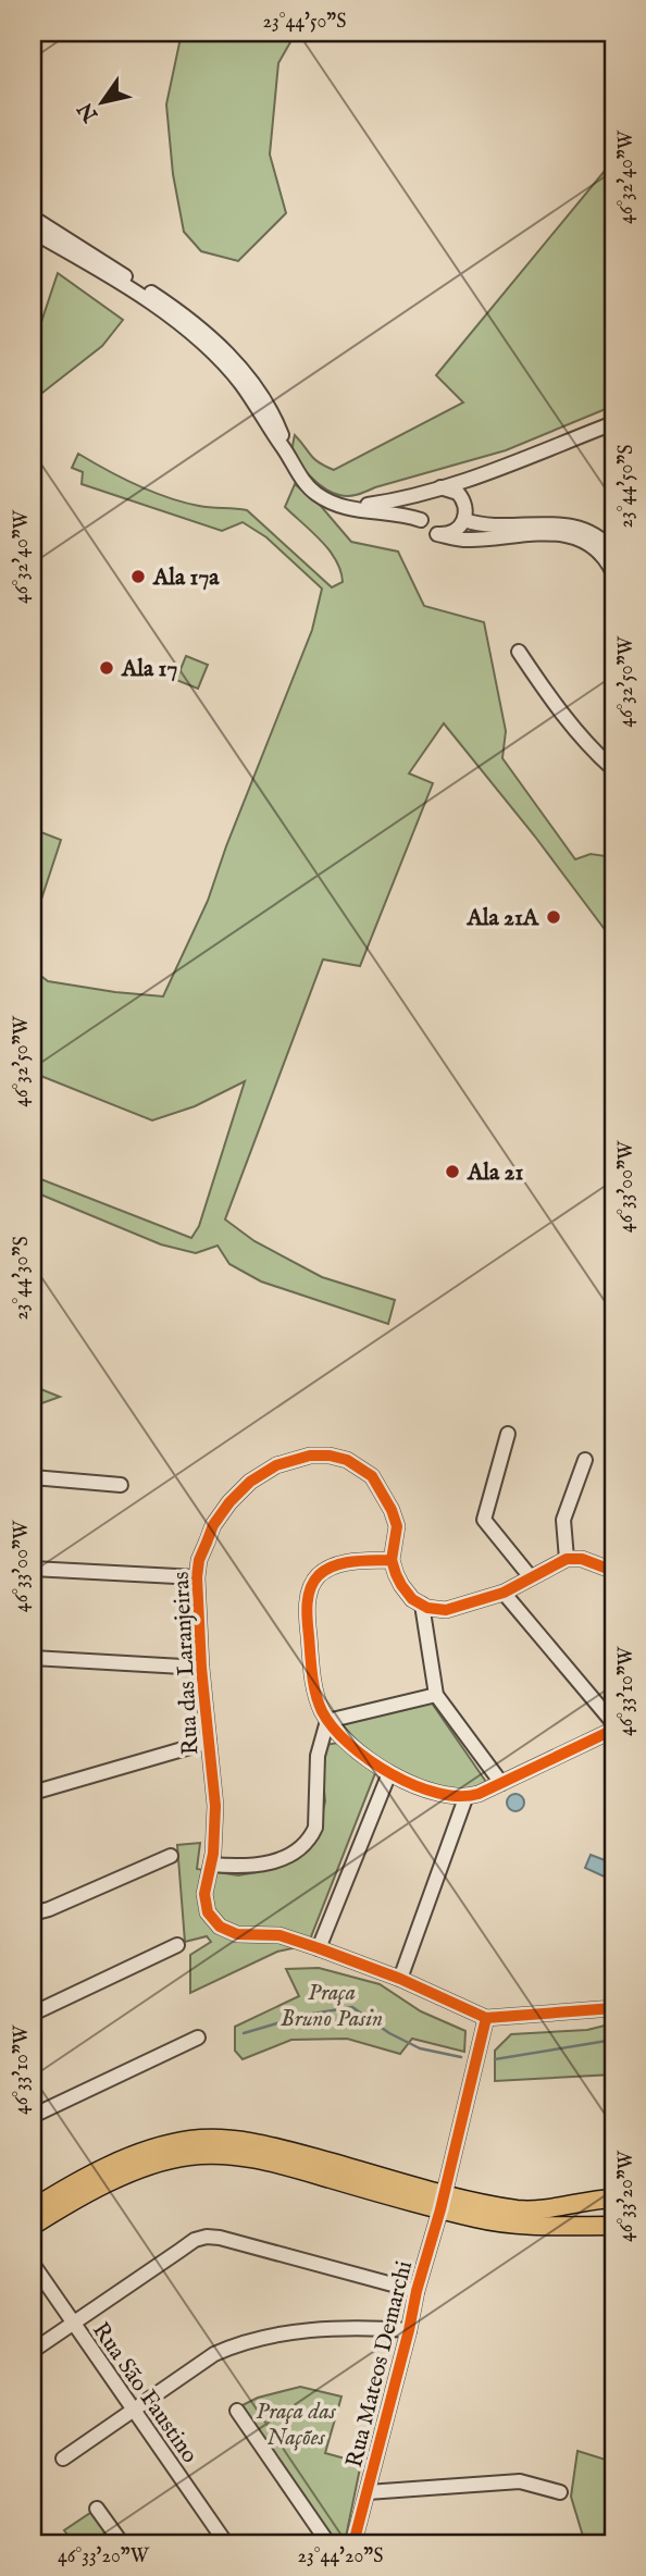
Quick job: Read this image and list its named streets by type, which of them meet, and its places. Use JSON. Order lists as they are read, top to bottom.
{
  "streets": {
    "street": ["Rua das Laranjeiras", "Rua Mateos Demarchi", "Rua São Faustino"]
  },
  "crossings": [
    ["Rua das Laranjeiras", "Rua Mateos Demarchi"]
  ],
  "parks": ["Praça Bruno Pasin", "Praça das Nações"],
  "places": [
    "Ala 17a",
    "Ala 17",
    "Ala 21A",
    "Ala 21"
  ],
  "north": "bottom left",
  "coordinates": [
    "23°44'50\"S",
    "46°32'40\"W",
    "46°32'50\"W",
    "46°33'00\"W",
    "23°44'30\"S",
    "46°33'10\"W",
    "46°33'20\"W",
    "23°44'20\"S"
  ]
}
